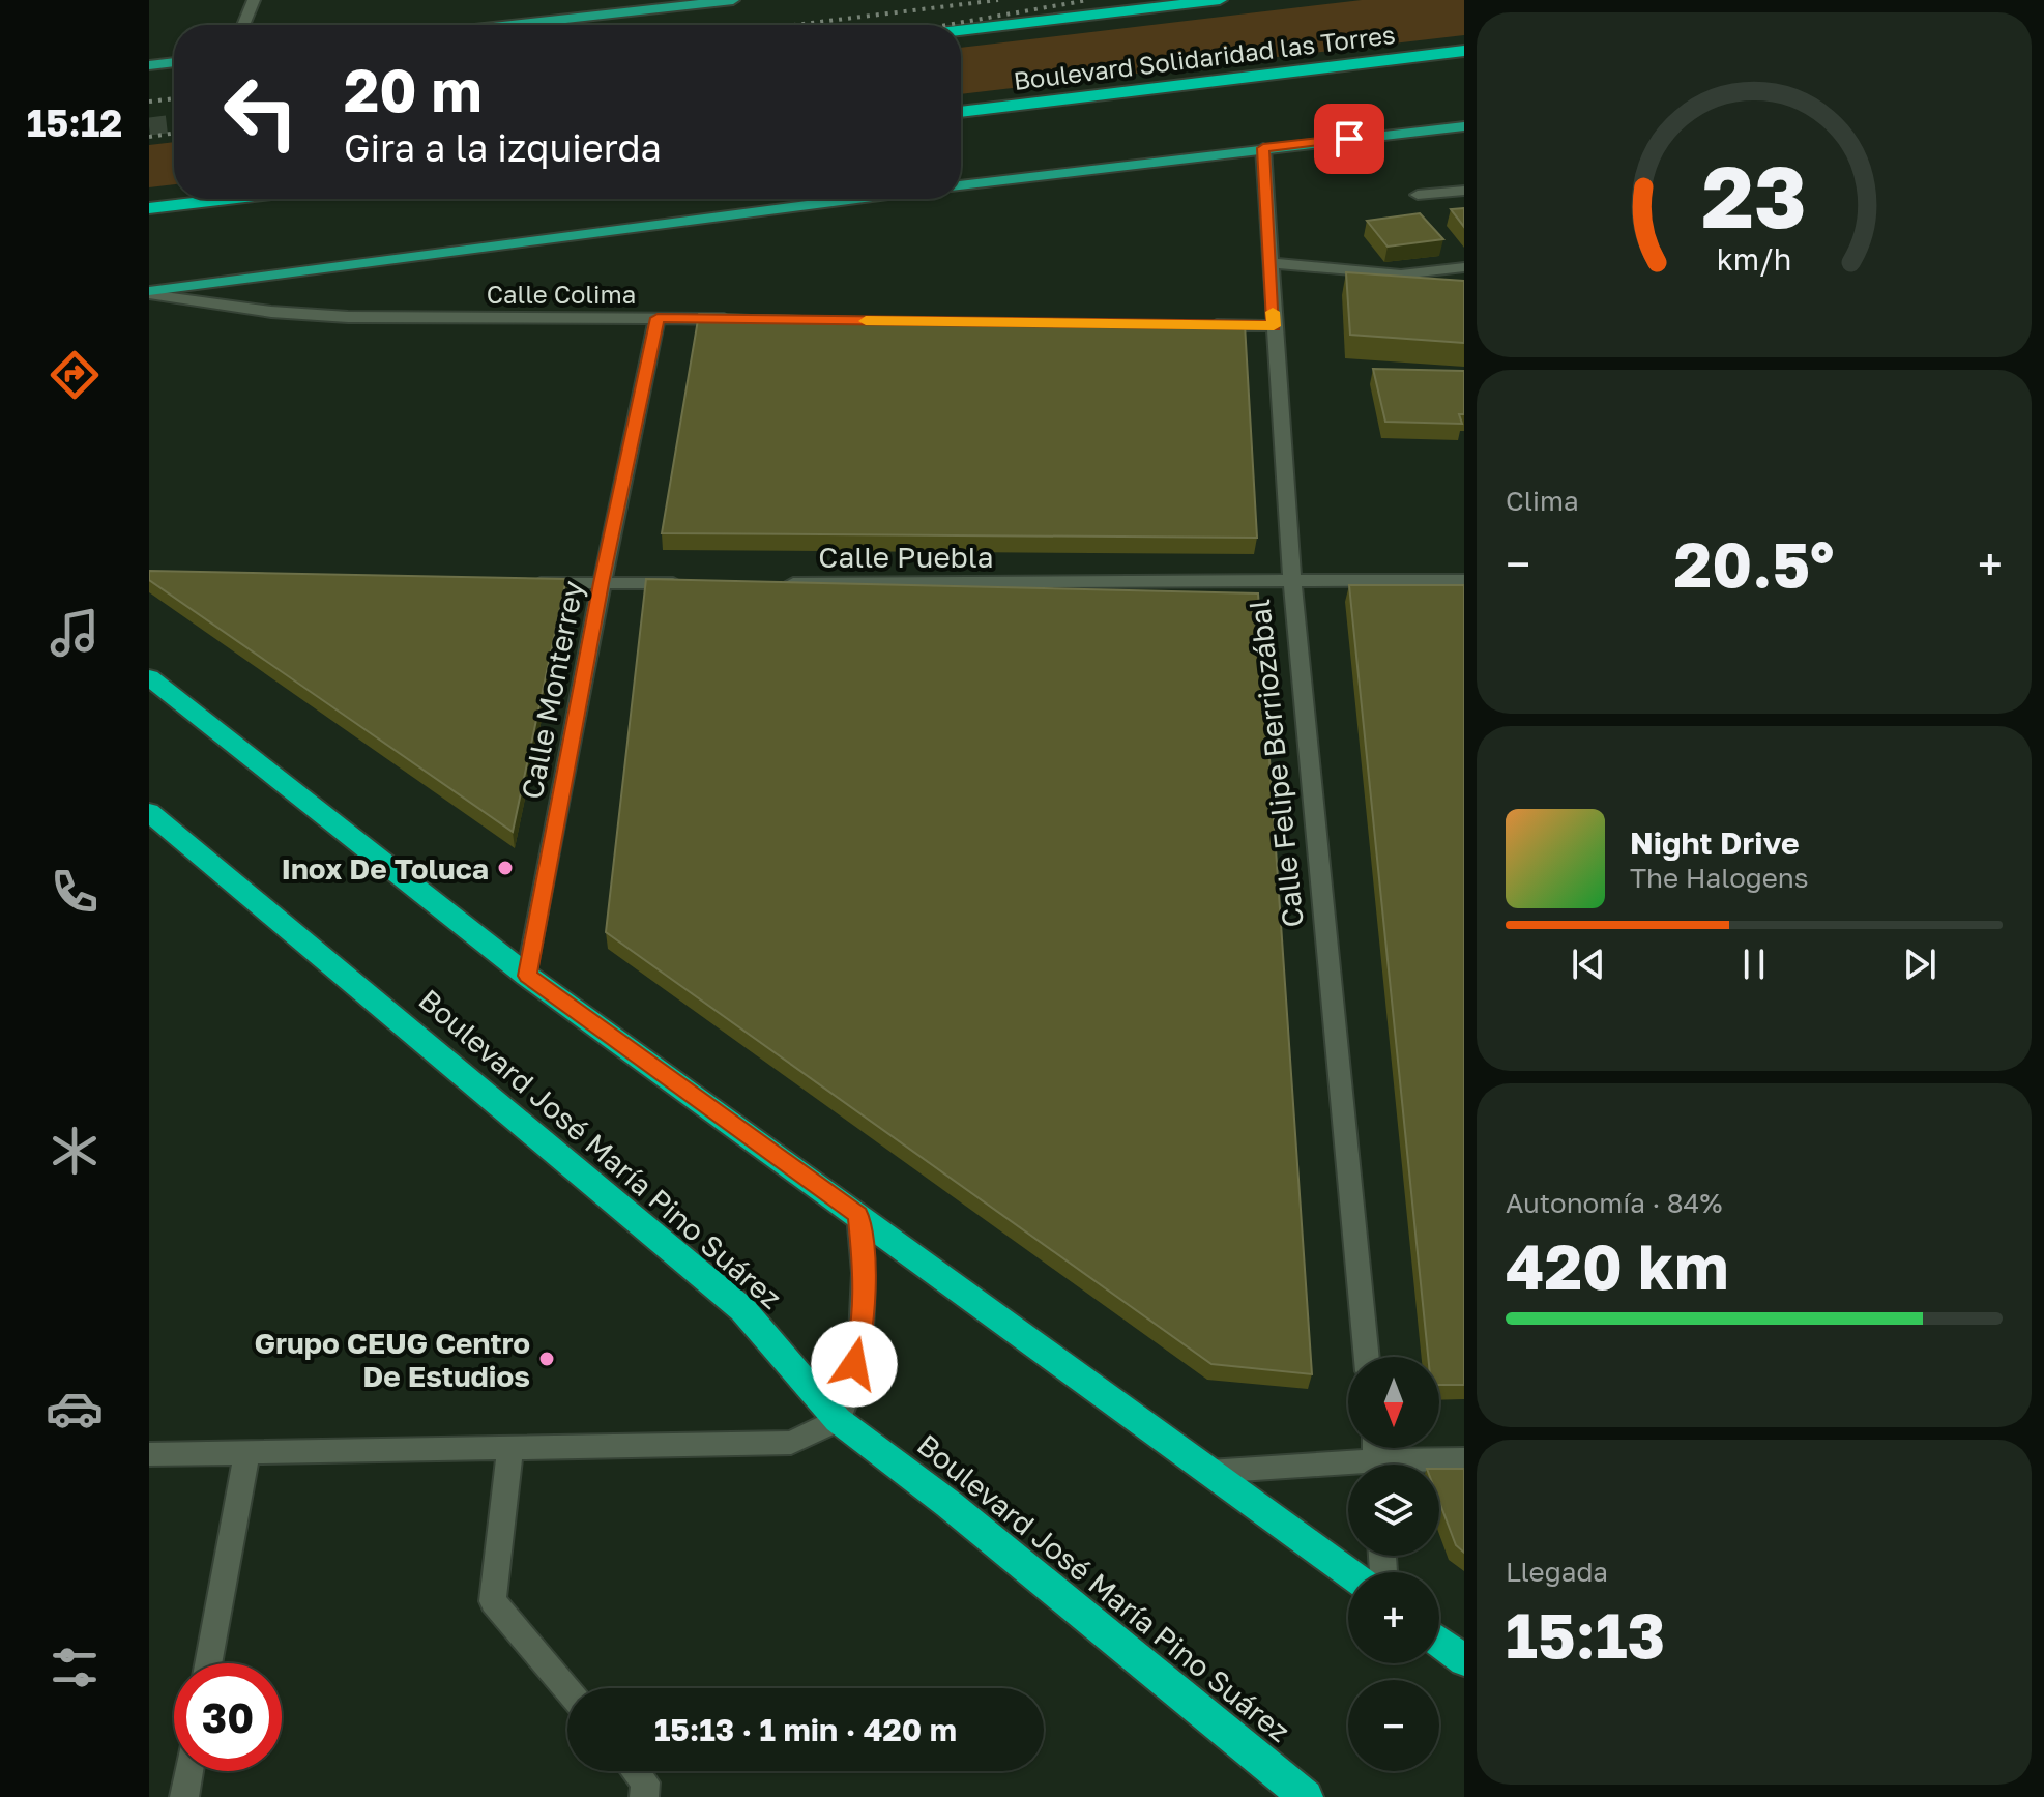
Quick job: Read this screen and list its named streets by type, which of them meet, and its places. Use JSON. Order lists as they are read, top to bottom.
{
  "streets": {
    "highway": ["Boulevard Solidaridad las Torres", "Boulevard José María Pino Suárez"],
    "street": [
      "Calle Colima",
      "Calle Puebla",
      "Calle Monterrey",
      "Calle Felipe Berriozábal"
    ]
  },
  "crossings": [
    ["Calle Colima", "Calle Monterrey"],
    ["Calle Puebla", "Calle Felipe Berriozábal"]
  ],
  "places": ["Inox De Toluca", "Grupo CEUG Centro De Estudios"],
  "north": "bottom",
  "page": {
    "tabs": "15:12",
    "turn": ["20 m", "Gira a la izquierda"],
    "tile": [
      "Clima",
      ["Autonomía · 84%", "420 km"],
      ["Llegada", "15:13"]
    ],
    "heat": ["−", "20.5°", "+"],
    "song": ["Night Drive", "The Halogens"],
    "map_buttons": ["+", "−"],
    "limit": "30",
    "trip": "15:13 · 1 min · 420 m",
    "gauge": ["23", "km/h"]
  }
}
